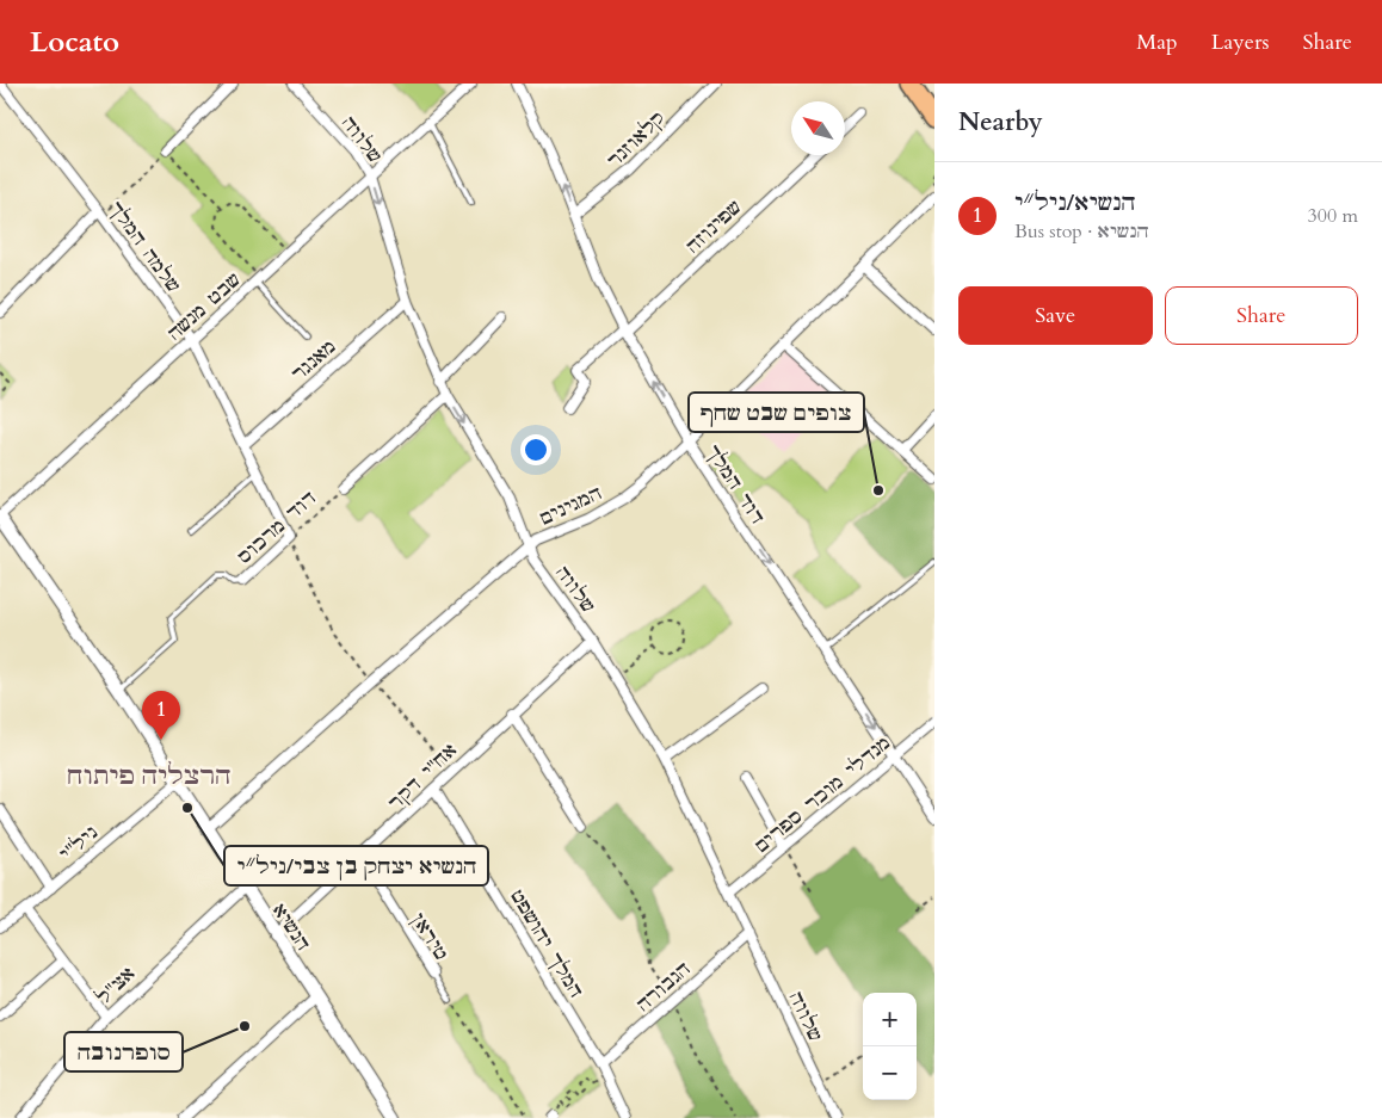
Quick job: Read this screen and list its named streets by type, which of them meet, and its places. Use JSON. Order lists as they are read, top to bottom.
{
  "streets": {
    "street": [
      "שלווה",
      "קלאוזנר",
      "שפינוזה",
      "שלמה המלך",
      "שבט מנשה",
      "מאנגר",
      "דוד המלך",
      "המגינים",
      "דוד מרכוס",
      "אח\"י דקר",
      "מנדלי מוכר ספרים",
      "ניל\"י",
      "הנשיא",
      "טיראן",
      "המלך יהושפט",
      "אצ\"ל",
      "הגבורה"
    ]
  },
  "crossings": [
    ["שלווה", "שבט מנשה"],
    ["שלווה", "מאנגר"],
    ["שלווה", "המגינים"],
    ["שלווה", "דוד מרכוס"],
    ["שלווה", "אח\"י דקר"],
    ["שלווה", "מנדלי מוכר ספרים"],
    ["שלווה", "הגבורה"],
    ["קלאוזנר", "דוד המלך"],
    ["שפינוזה", "דוד המלך"],
    ["שלמה המלך", "שבט מנשה"],
    ["שלמה המלך", "מאנגר"],
    ["שלמה המלך", "דוד מרכוס"],
    ["שבט מנשה", "הנשיא"],
    ["דוד המלך", "המגינים"],
    ["דוד המלך", "מנדלי מוכר ספרים"],
    ["המגינים", "הנשיא"],
    ["דוד מרכוס", "הנשיא"],
    ["אח\"י דקר", "הנשיא"],
    ["אח\"י דקר", "טיראן"],
    ["אח\"י דקר", "המלך יהושפט"],
    ["ניל\"י", "הנשיא"],
    ["הנשיא", "אצ\"ל"],
    ["המלך יהושפט", "הגבורה"]
  ],
  "districts": ["הרצליה פיתוח"],
  "places": ["צופים שבט שחף", "הנשיא יצחק בן צבי/ניל״י", "סופרנובה"],
  "north": "top left",
  "page": {
    "header": "Locato",
    "nav": ["Map", "Layers", "Share"],
    "heading": "Nearby",
    "list": [
      {
        "mark": "1",
        "name": "הנשיא/ניל״י",
        "note": "Bus stop · הנשיא",
        "value": "300 m"
      }
    ],
    "buttons": ["Save", "Share"],
    "pins": "1",
    "map_buttons": ["+", "−"]
  }
}
